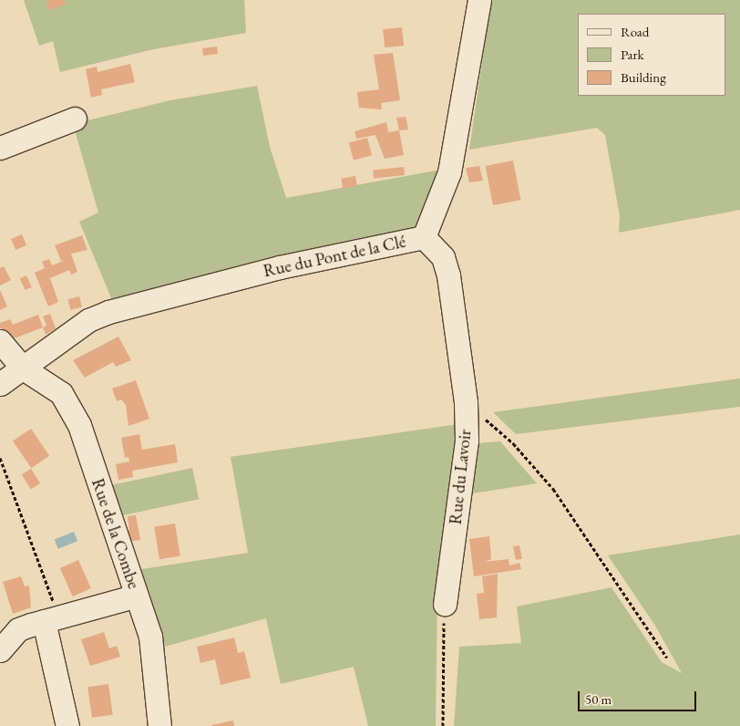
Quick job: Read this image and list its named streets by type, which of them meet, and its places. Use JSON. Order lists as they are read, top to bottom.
{
  "streets": {
    "street": ["Rue du Pont de la Clé", "Rue du Lavoir", "Rue de la Combe"]
  },
  "crossings": [
    ["Rue du Pont de la Clé", "Rue du Lavoir"],
    ["Rue du Pont de la Clé", "Rue de la Combe"]
  ],
  "legend": ["Road", "Park", "Building"],
  "scale_bar": "50 m"
}
